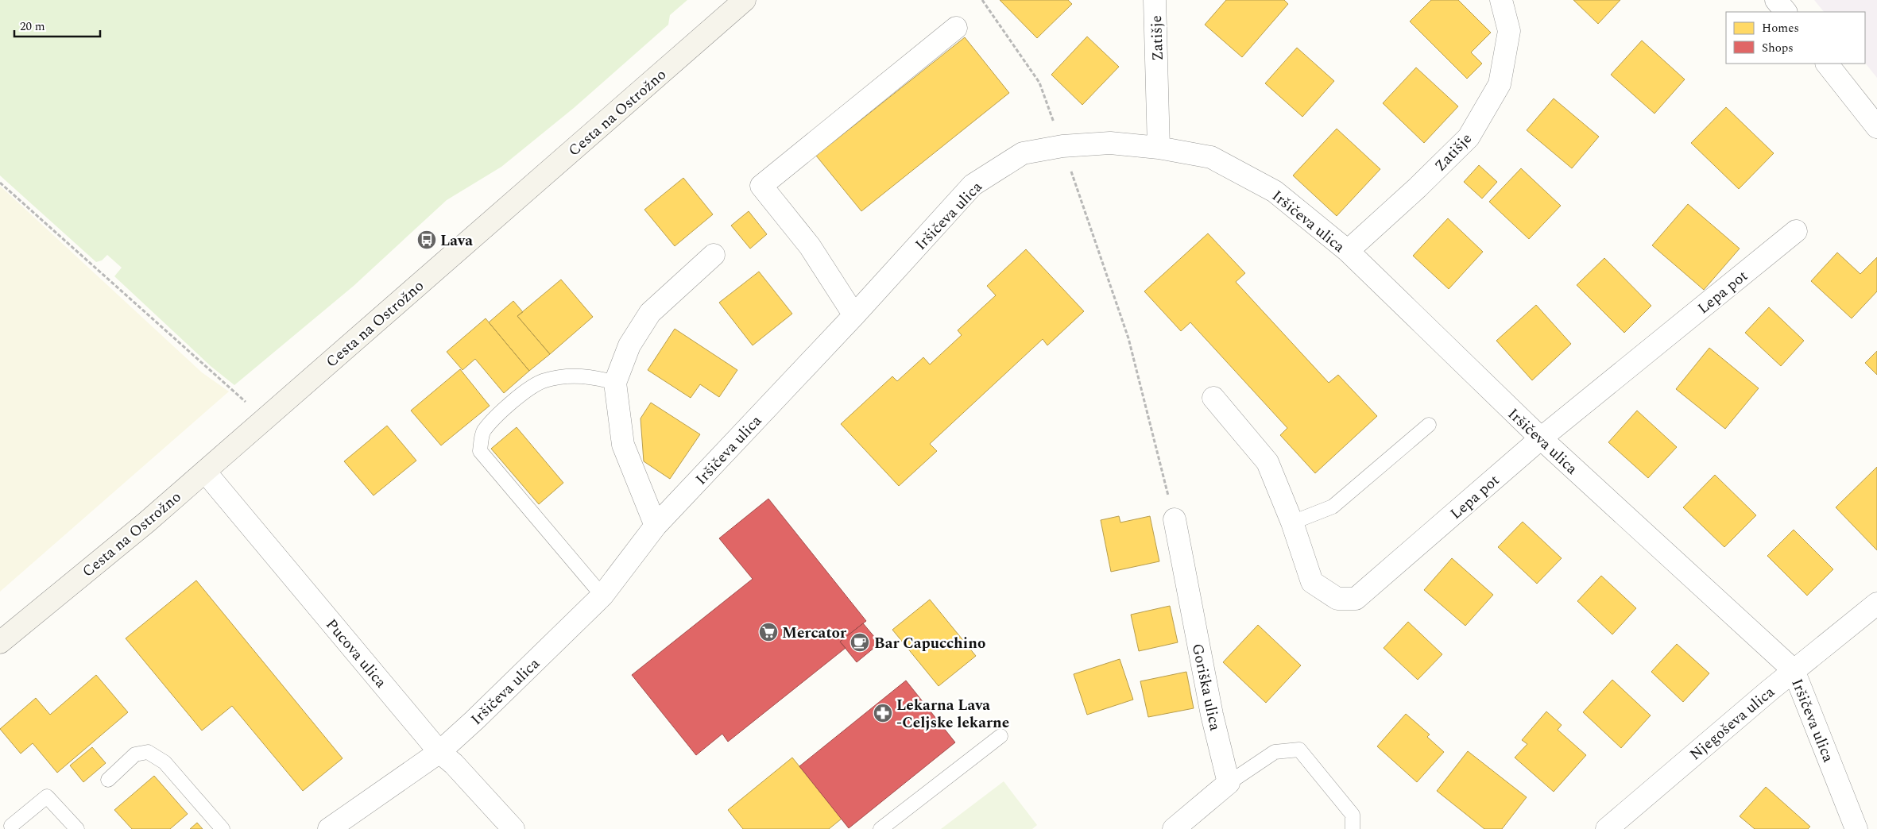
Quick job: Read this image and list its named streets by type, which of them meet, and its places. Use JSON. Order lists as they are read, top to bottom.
{
  "streets": {
    "street": [
      "Zatišje",
      "Cesta na Ostrožno",
      "Iršičeva ulica",
      "Lepa pot",
      "Pucova ulica",
      "Goriška ulica",
      "Njegoševa ulica"
    ]
  },
  "crossings": [
    ["Zatišje", "Iršičeva ulica"],
    ["Cesta na Ostrožno", "Pucova ulica"],
    ["Iršičeva ulica", "Lepa pot"],
    ["Iršičeva ulica", "Pucova ulica"],
    ["Iršičeva ulica", "Njegoševa ulica"]
  ],
  "places": {
    "bus stop": ["Lava"],
    "supermarket": ["Mercator"],
    "cafe": ["Bar Capucchino"],
    "pharmacy": ["Lekarna Lava -Celjske lekarne"]
  },
  "legend": ["Homes", "Shops"],
  "scale_bar": "20 m"
}
